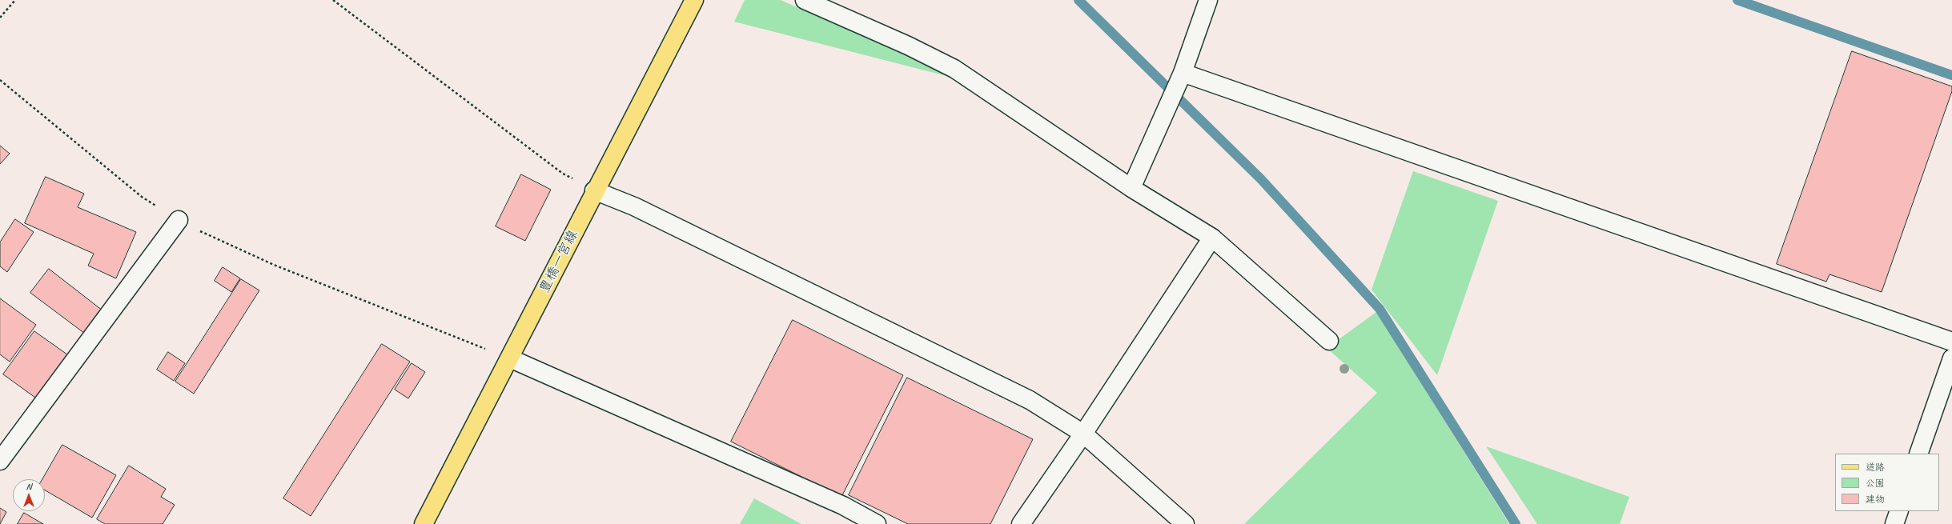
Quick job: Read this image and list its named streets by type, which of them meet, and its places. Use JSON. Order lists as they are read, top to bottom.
{
  "streets": {
    "main road": ["豊橋一宮線"]
  },
  "legend": ["道路", "公園", "建物"],
  "north": "top"
}
